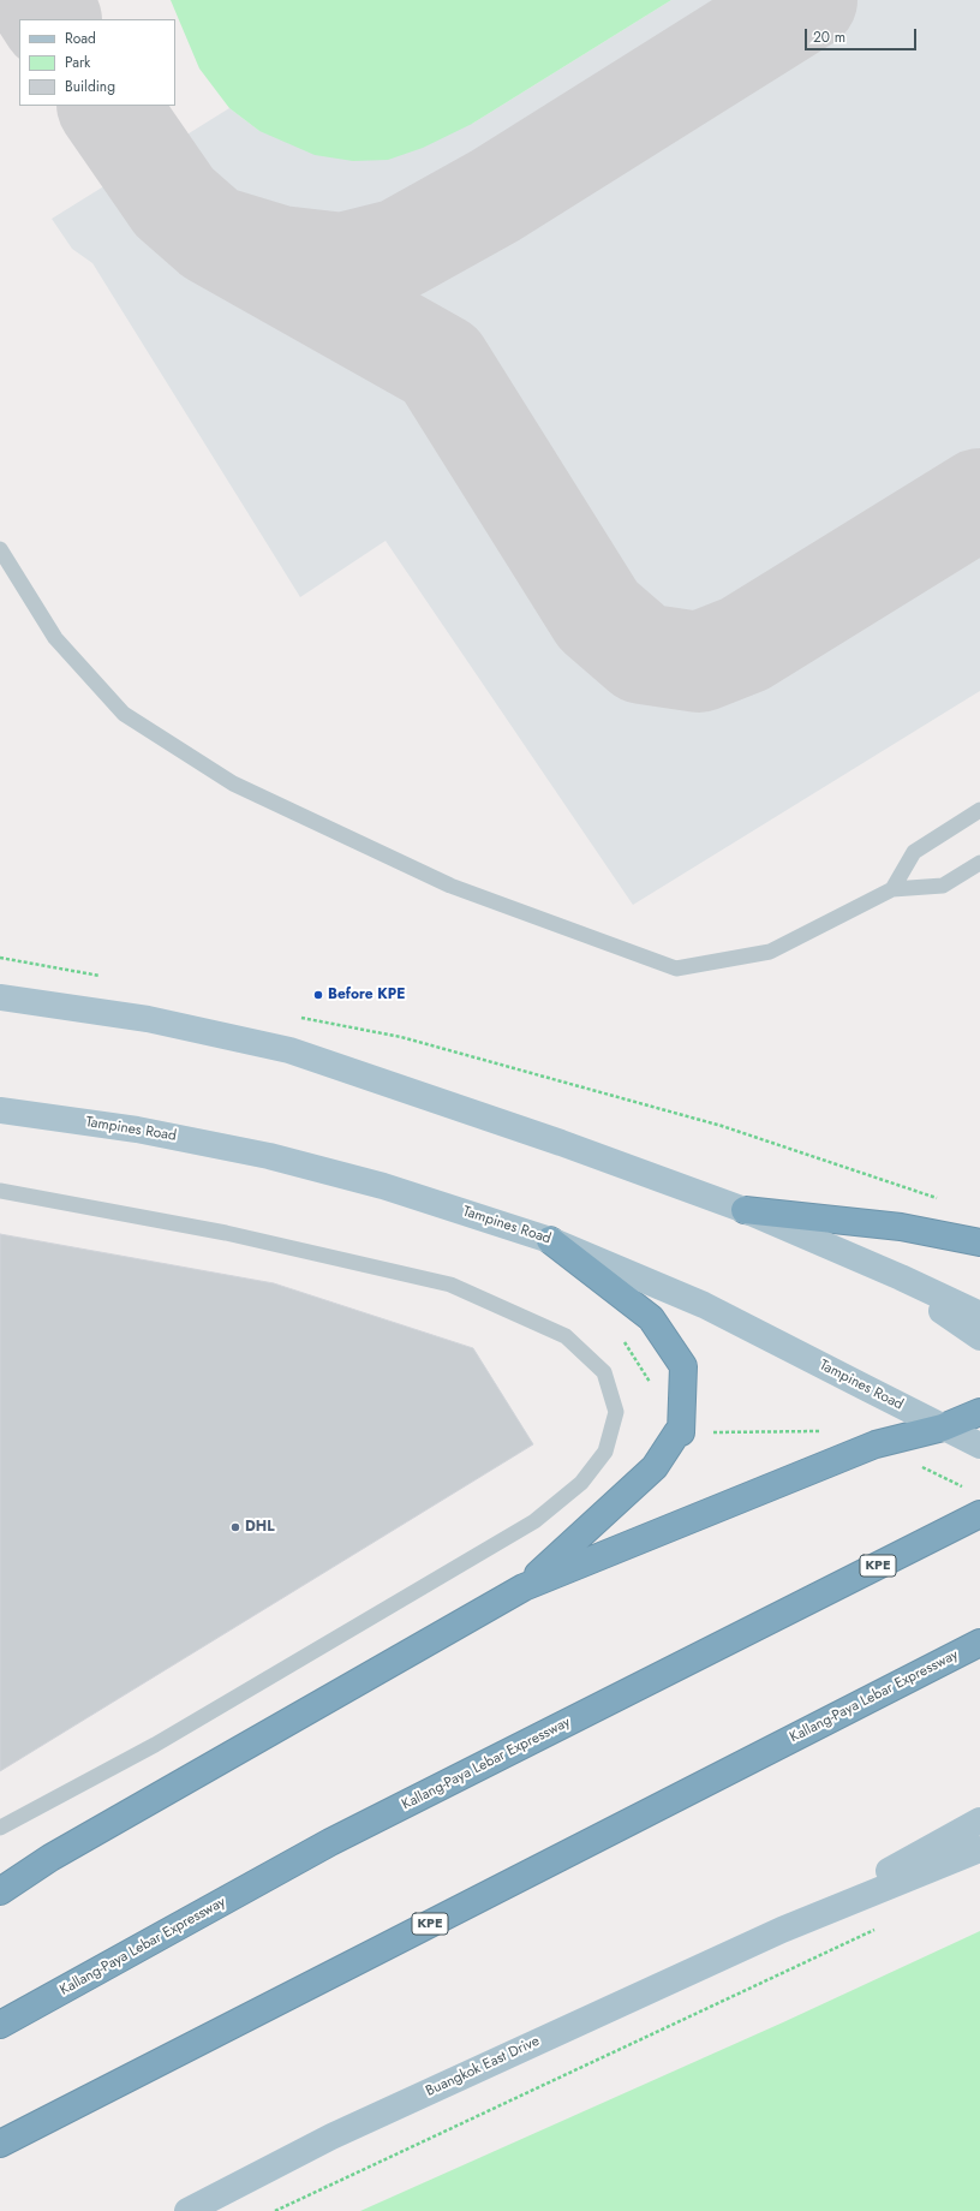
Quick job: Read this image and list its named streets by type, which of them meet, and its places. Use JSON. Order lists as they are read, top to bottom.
{
  "streets": {
    "highway": ["KPE", "Kallang-Paya Lebar Expressway"],
    "main road": ["Tampines Road", "Buangkok East Drive"]
  },
  "places": ["Before KPE", "DHL"],
  "legend": ["Road", "Park", "Building"],
  "scale_bar": "20 m"
}
